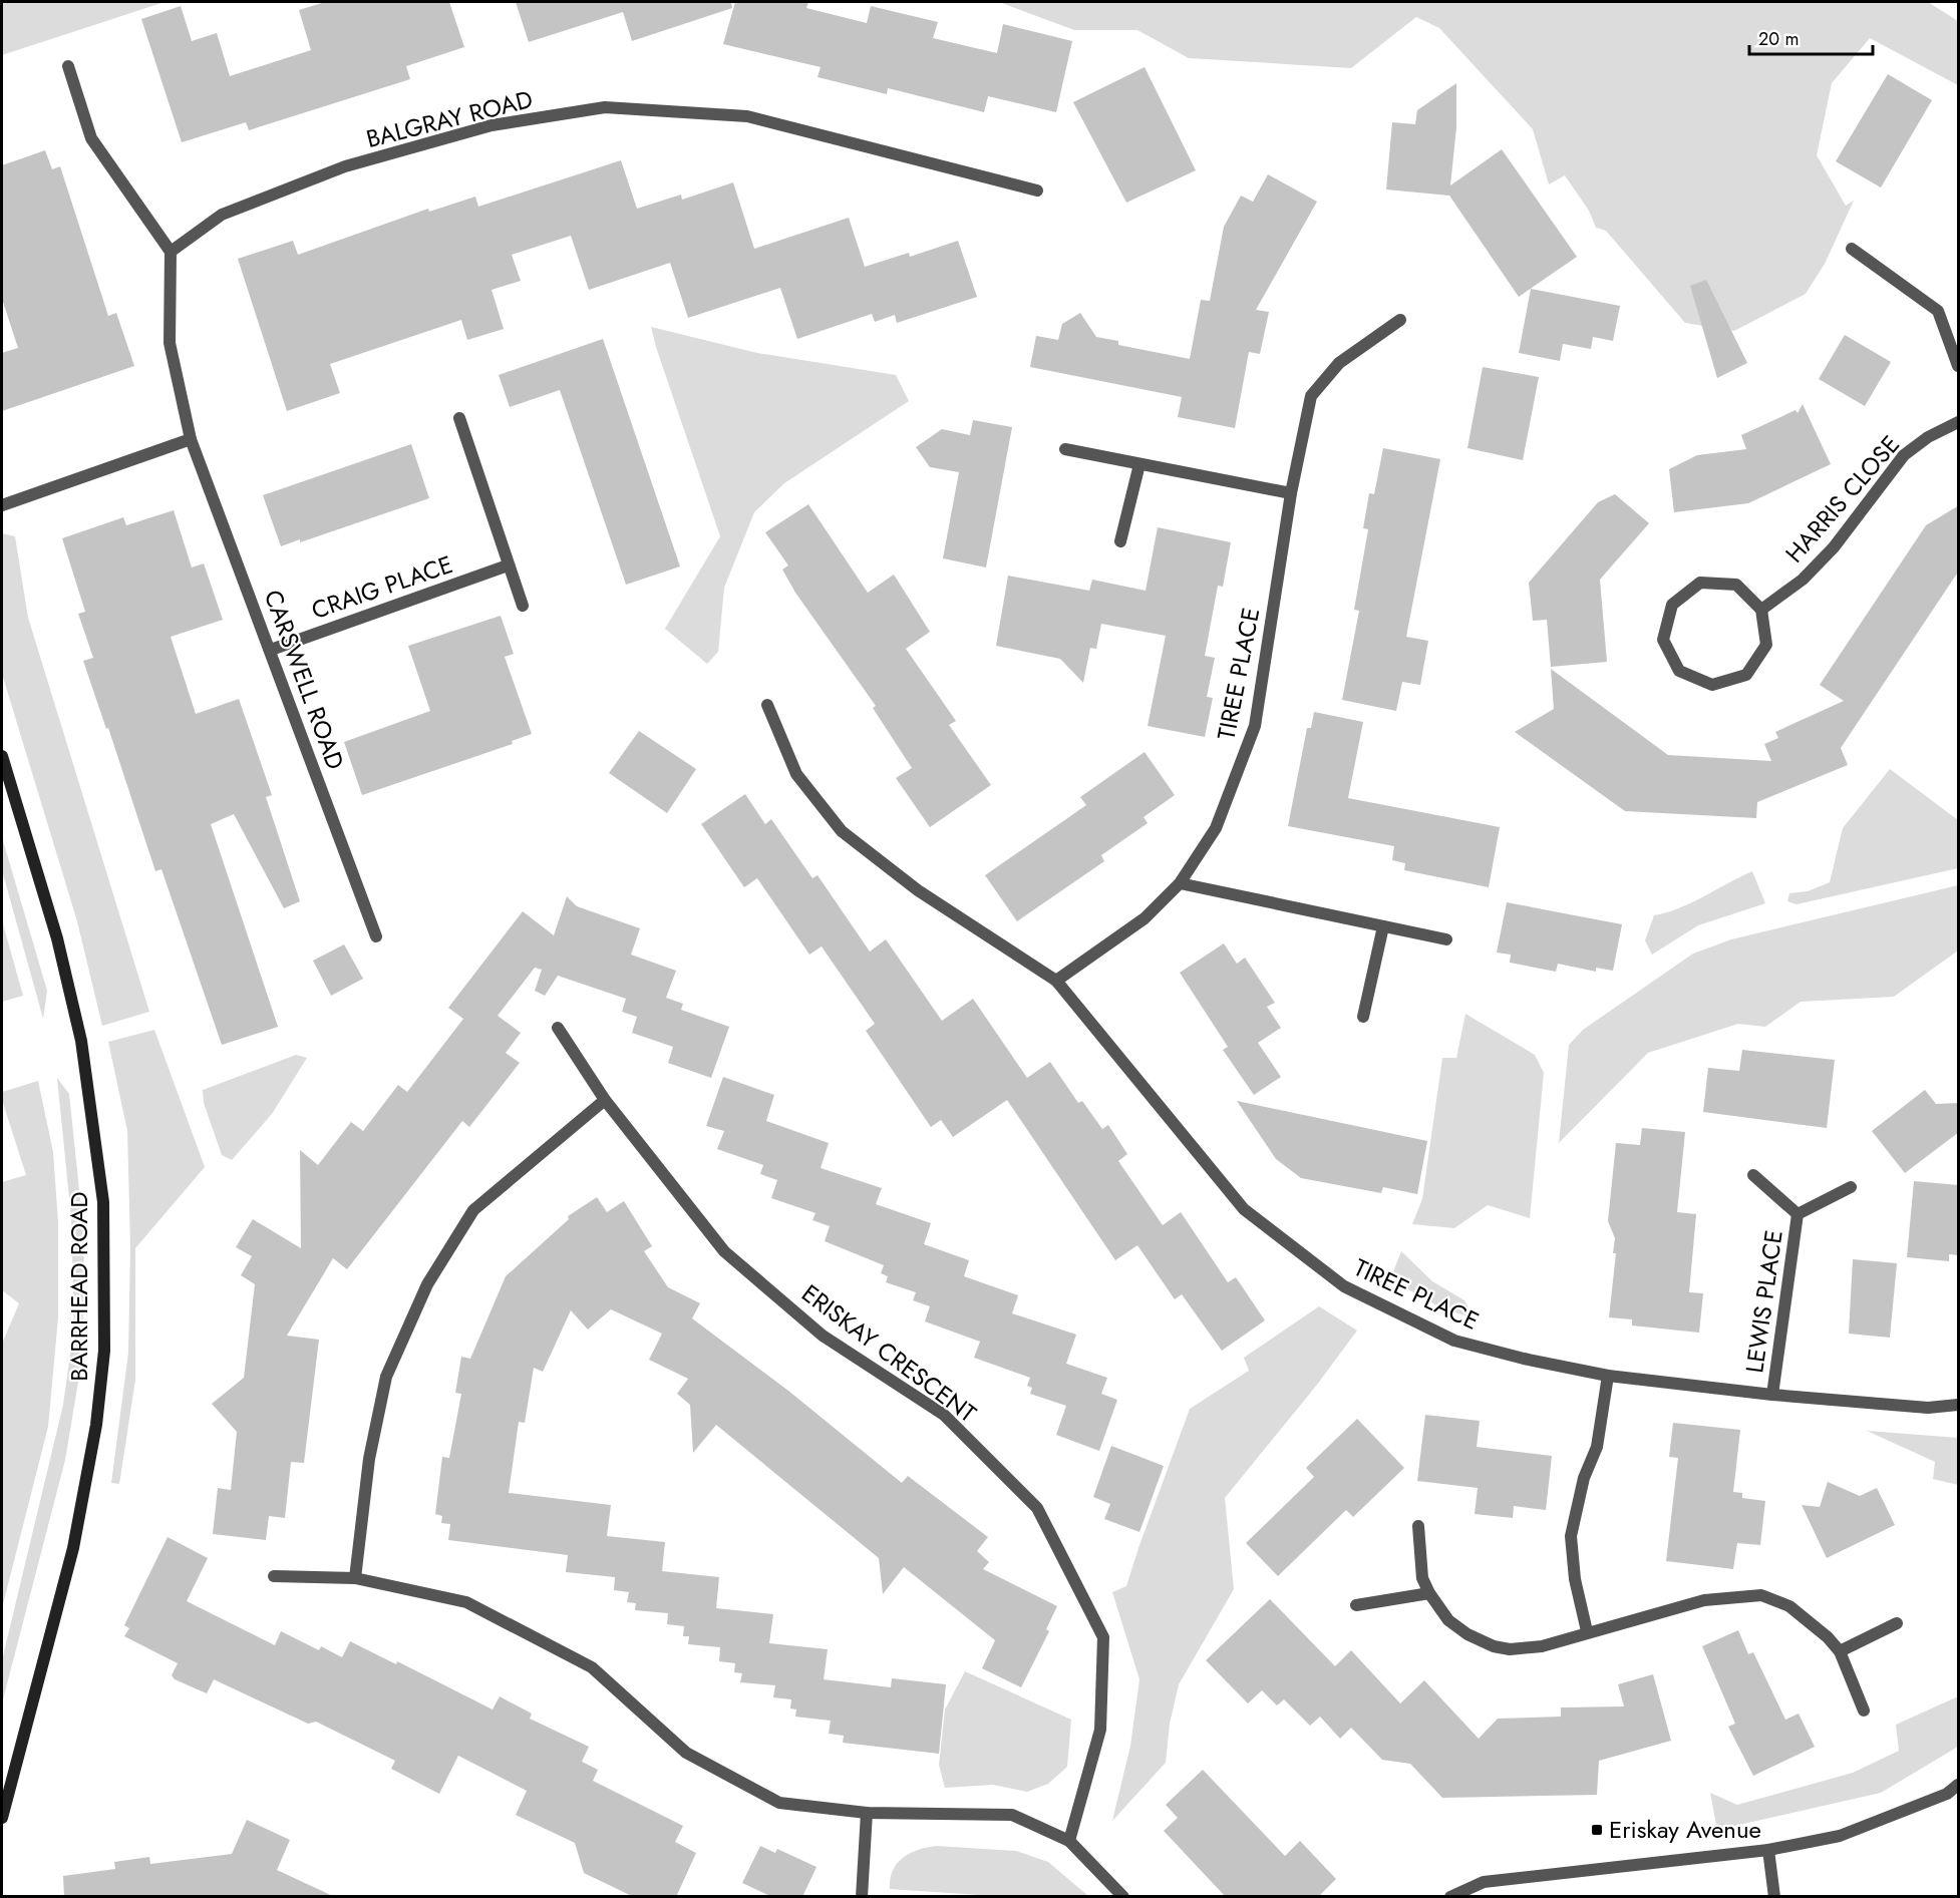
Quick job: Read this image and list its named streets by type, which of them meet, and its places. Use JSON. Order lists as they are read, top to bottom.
{
  "streets": {
    "street": [
      "BALGRAY ROAD",
      "HARRIS CLOSE",
      "CRAIG PLACE",
      "TIREE PLACE",
      "CARSWELL ROAD",
      "BARRHEAD ROAD",
      "LEWIS PLACE",
      "ERISKAY CRESCENT"
    ]
  },
  "crossings": [
    ["CRAIG PLACE", "CARSWELL ROAD"],
    ["TIREE PLACE", "LEWIS PLACE"]
  ],
  "places": {
    "transit": ["Eriskay Avenue"]
  },
  "scale_bar": "20 m"
}
